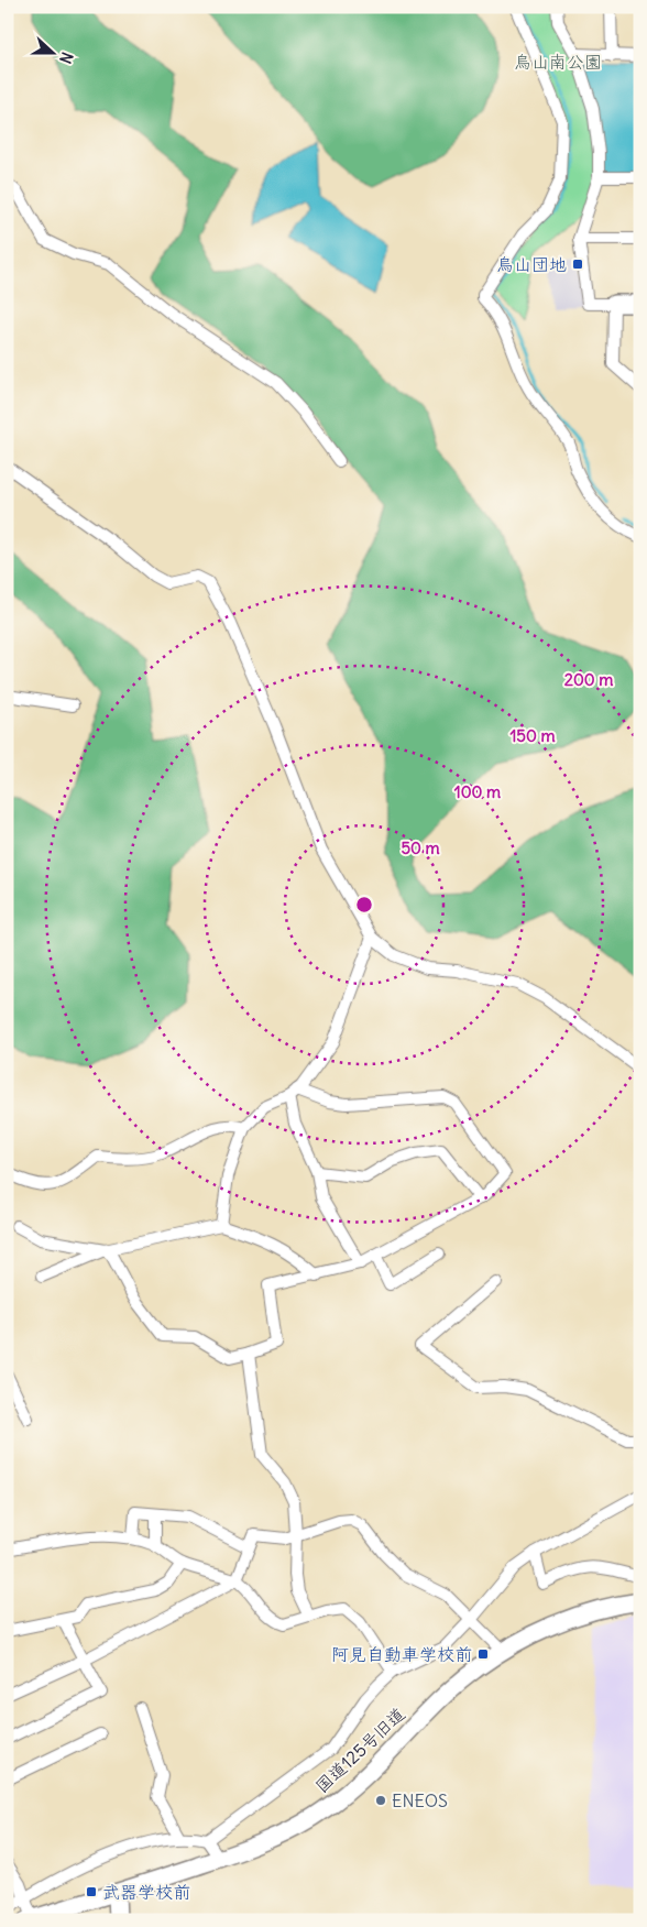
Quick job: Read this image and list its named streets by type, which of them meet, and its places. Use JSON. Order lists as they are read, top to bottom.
{
  "streets": {
    "street": ["国道125号旧道"]
  },
  "parks": ["烏山南公園"],
  "places": {
    "transit": ["烏山団地", "阿見自動車学校前", "武器学校前"],
    "other": ["ENEOS"]
  },
  "north": "right",
  "rings": [
    "200 m",
    "150 m",
    "100 m",
    "50 m"
  ]
}
